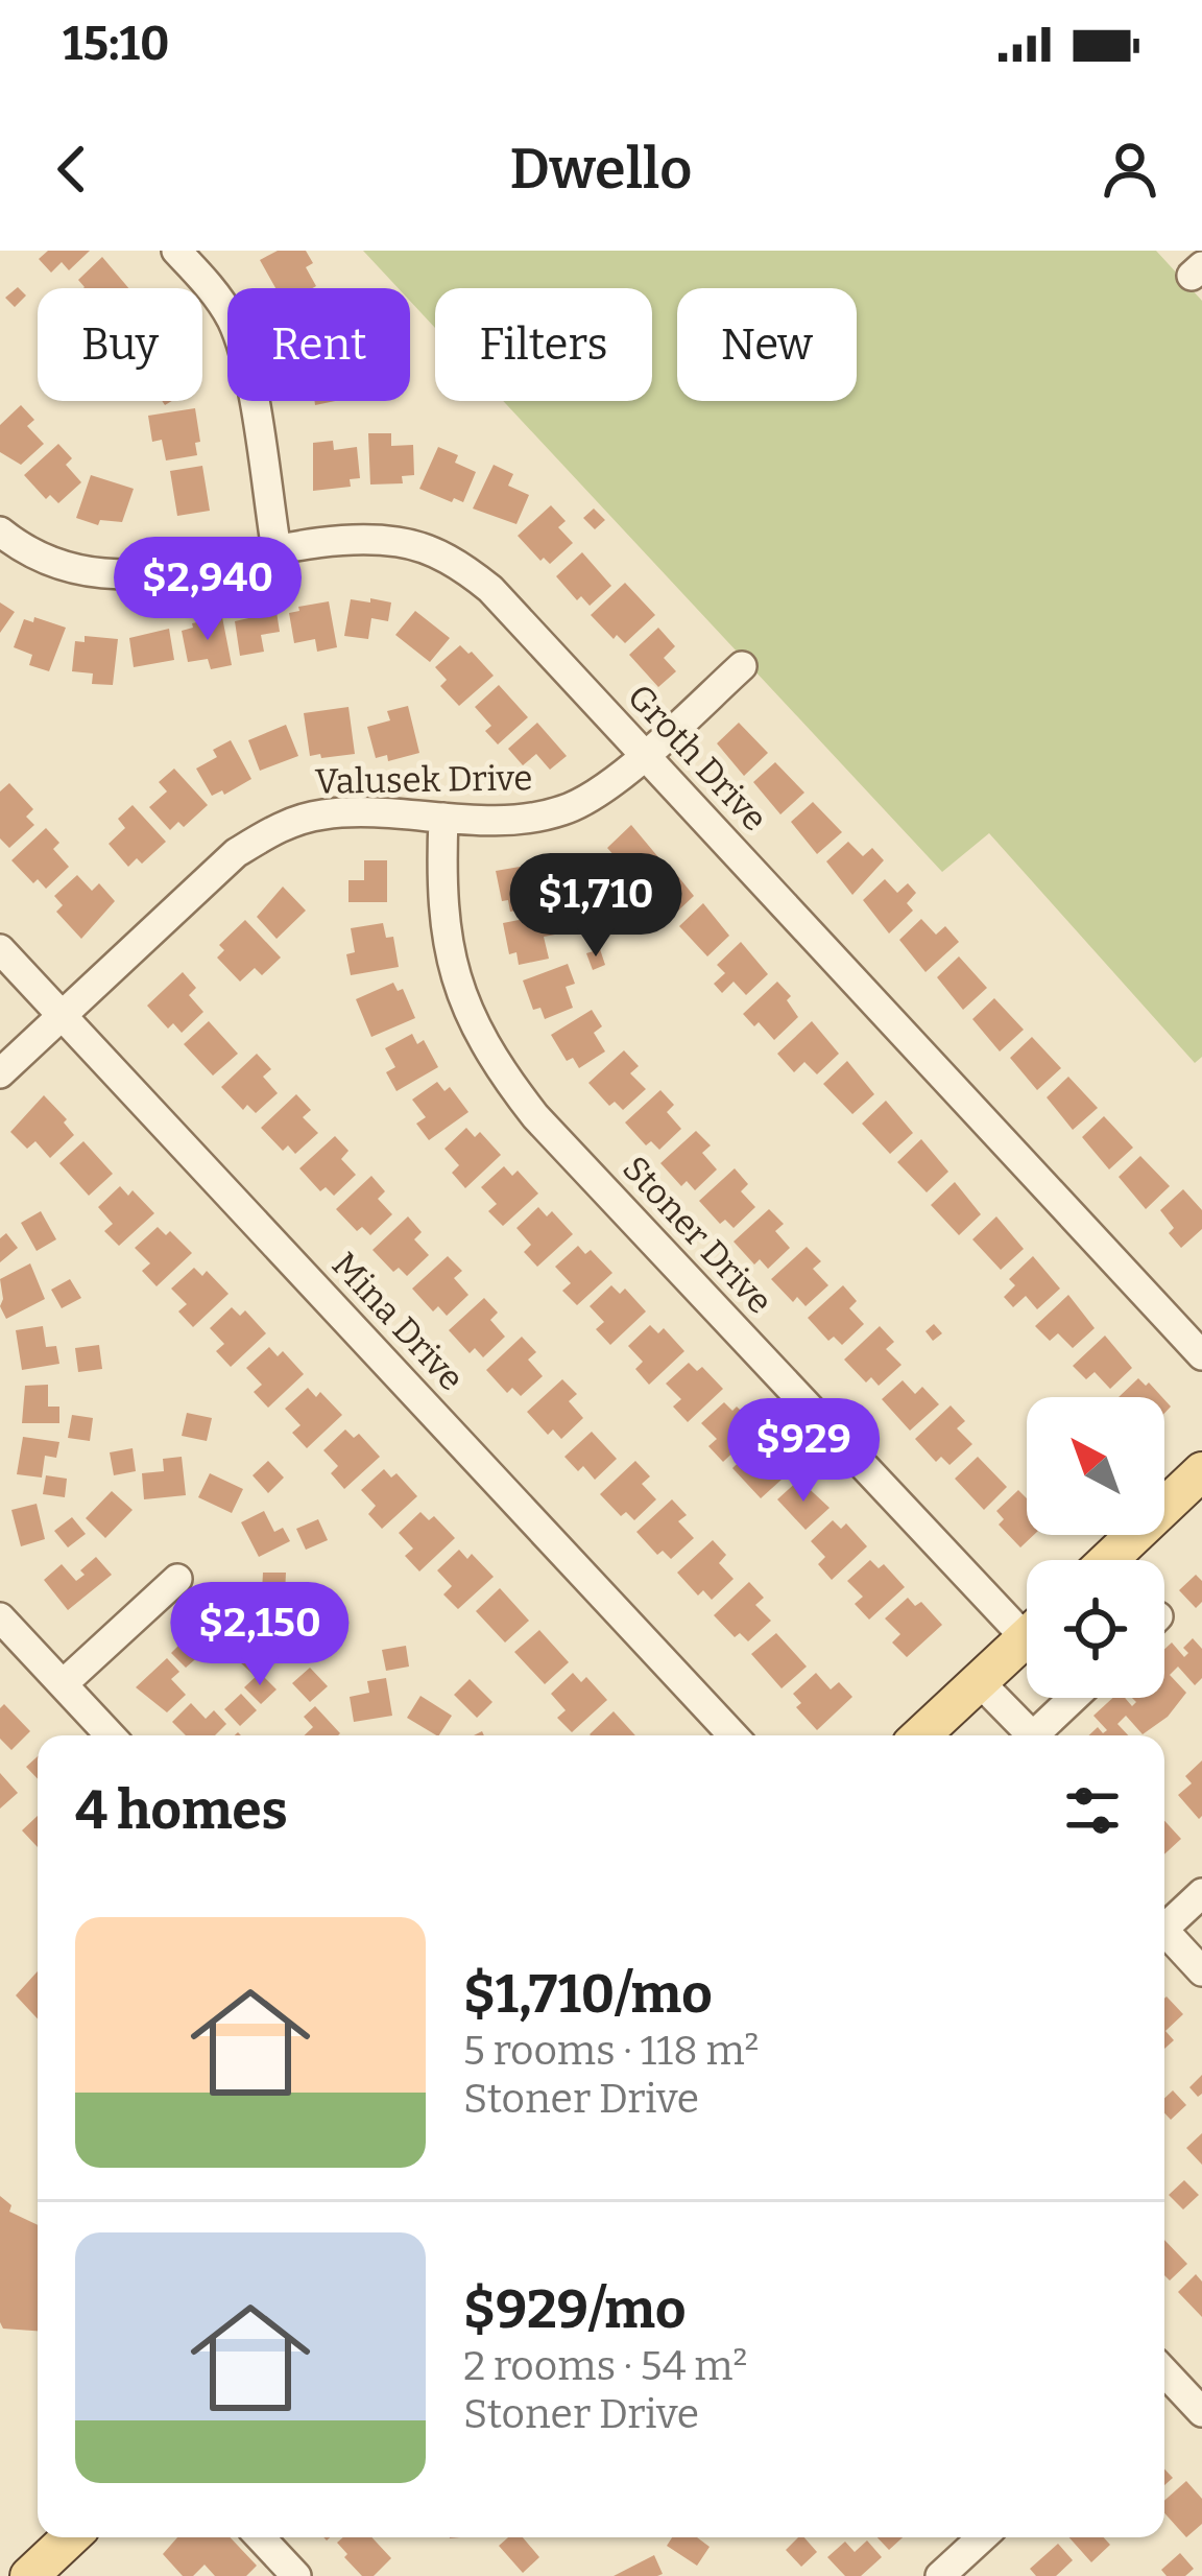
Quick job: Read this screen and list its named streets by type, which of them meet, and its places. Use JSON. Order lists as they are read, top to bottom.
{
  "streets": {
    "street": [
      "Groth Drive",
      "Valusek Drive",
      "Stoner Drive",
      "Mina Drive"
    ]
  },
  "crossings": [
    ["Groth Drive", "Valusek Drive"],
    ["Valusek Drive", "Stoner Drive"],
    ["Valusek Drive", "Mina Drive"]
  ],
  "north": "top left",
  "page": {
    "status": "15:10",
    "header": "Dwello",
    "chip": [
      "Buy",
      "Rent",
      "Filters",
      "New"
    ],
    "price": [
      "$2,940",
      "$1,710",
      "$929",
      "$2,150"
    ],
    "heading": "4 homes",
    "list": [
      {
        "name": "$1,710/mo",
        "note": "5 rooms · 118 m² · Stoner Drive"
      },
      {
        "name": "$929/mo",
        "note": "2 rooms · 54 m² · Stoner Drive"
      }
    ]
  }
}
